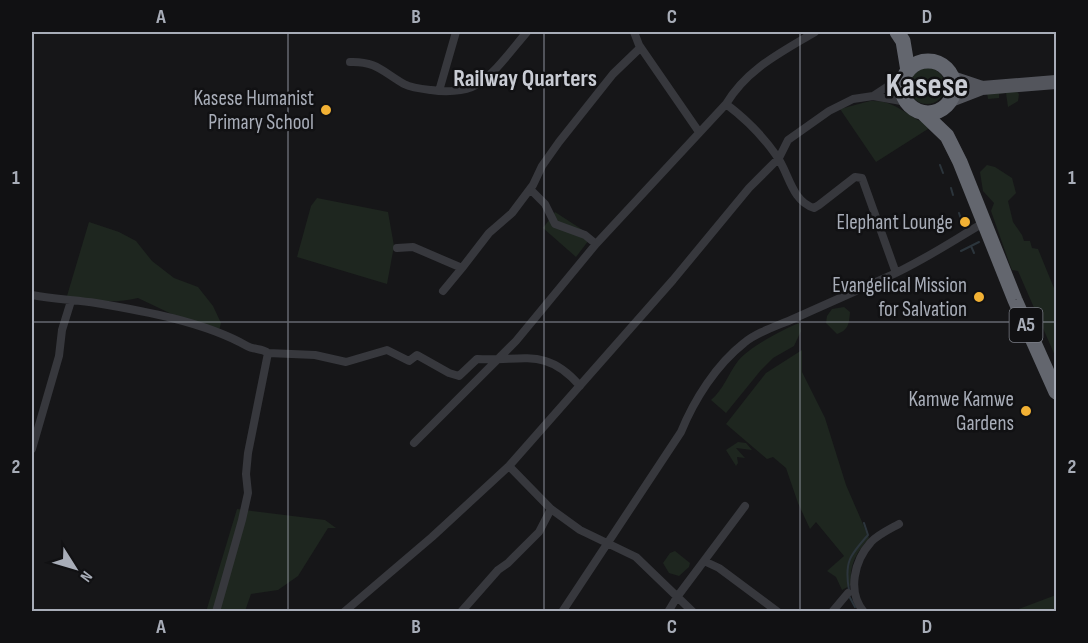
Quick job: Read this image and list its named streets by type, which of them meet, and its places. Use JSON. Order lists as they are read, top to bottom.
{
  "streets": {
    "highway": ["A5"]
  },
  "districts": ["Railway Quarters", "Kasese"],
  "places": [
    "Kasese Humanist Primary School",
    "Elephant Lounge",
    "Evangelical Mission for Salvation",
    "Kamwe Kamwe Gardens"
  ],
  "north": "bottom right",
  "grid": {
    "columns": [
      "A",
      "B",
      "C",
      "D"
    ],
    "rows": ["1", "2"]
  }
}
